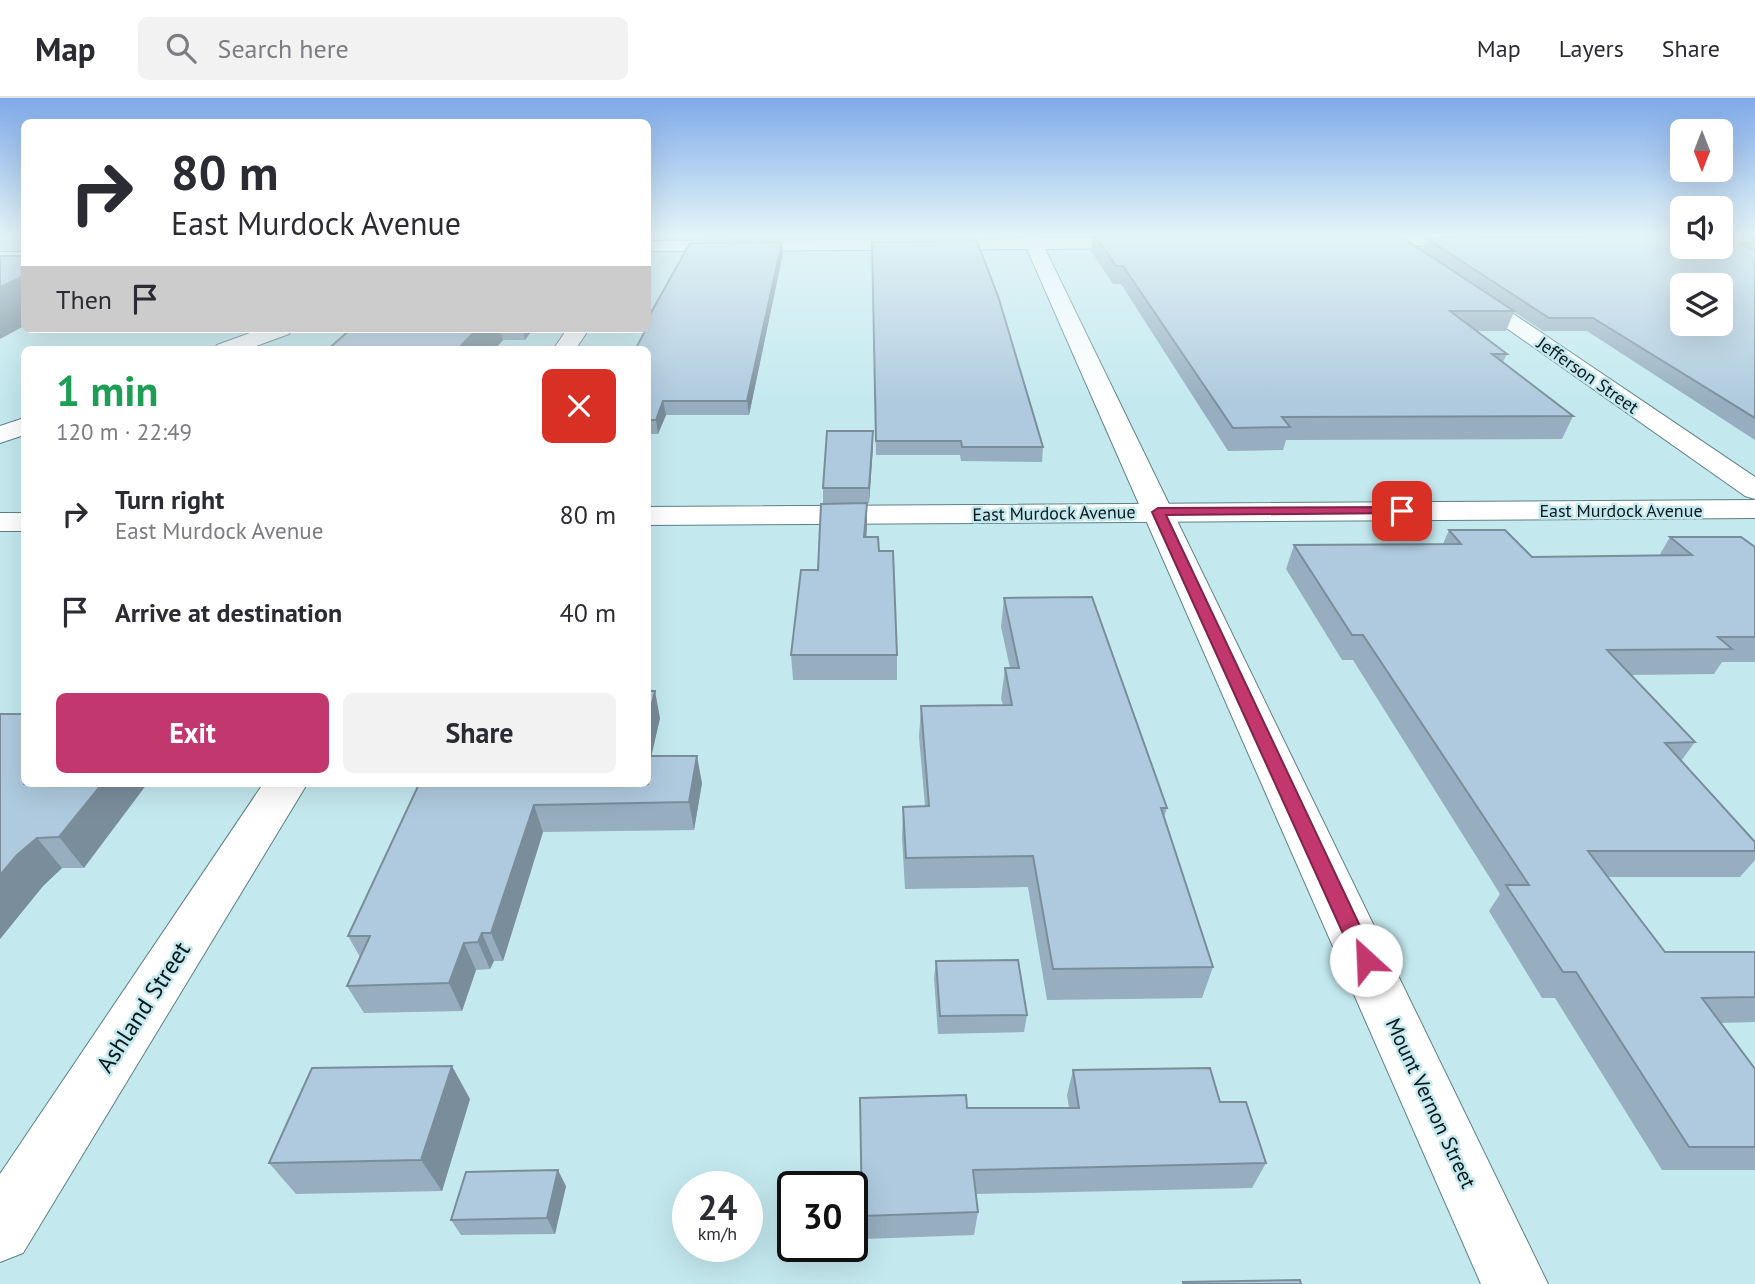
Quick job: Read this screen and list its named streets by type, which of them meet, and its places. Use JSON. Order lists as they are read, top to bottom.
{
  "streets": {
    "street": [
      "Jefferson Street",
      "East Murdock Avenue",
      "Ashland Street",
      "Mount Vernon Street"
    ]
  },
  "crossings": [
    ["East Murdock Avenue", "Mount Vernon Street"]
  ],
  "north": "bottom",
  "page": {
    "header": "Map",
    "search": "Search here",
    "nav": ["Map", "Layers", "Share"],
    "turn": ["80 m", "East Murdock Avenue"],
    "then": "Then",
    "heading": ["1 min", "120 m · 22:49"],
    "list": [
      {
        "name": "Turn right",
        "note": "East Murdock Avenue",
        "value": "80 m"
      },
      {
        "name": "Arrive at destination",
        "value": "40 m"
      }
    ],
    "buttons": ["Exit", "Share"],
    "speed": "24 km/h",
    "limit": "30"
  }
}
